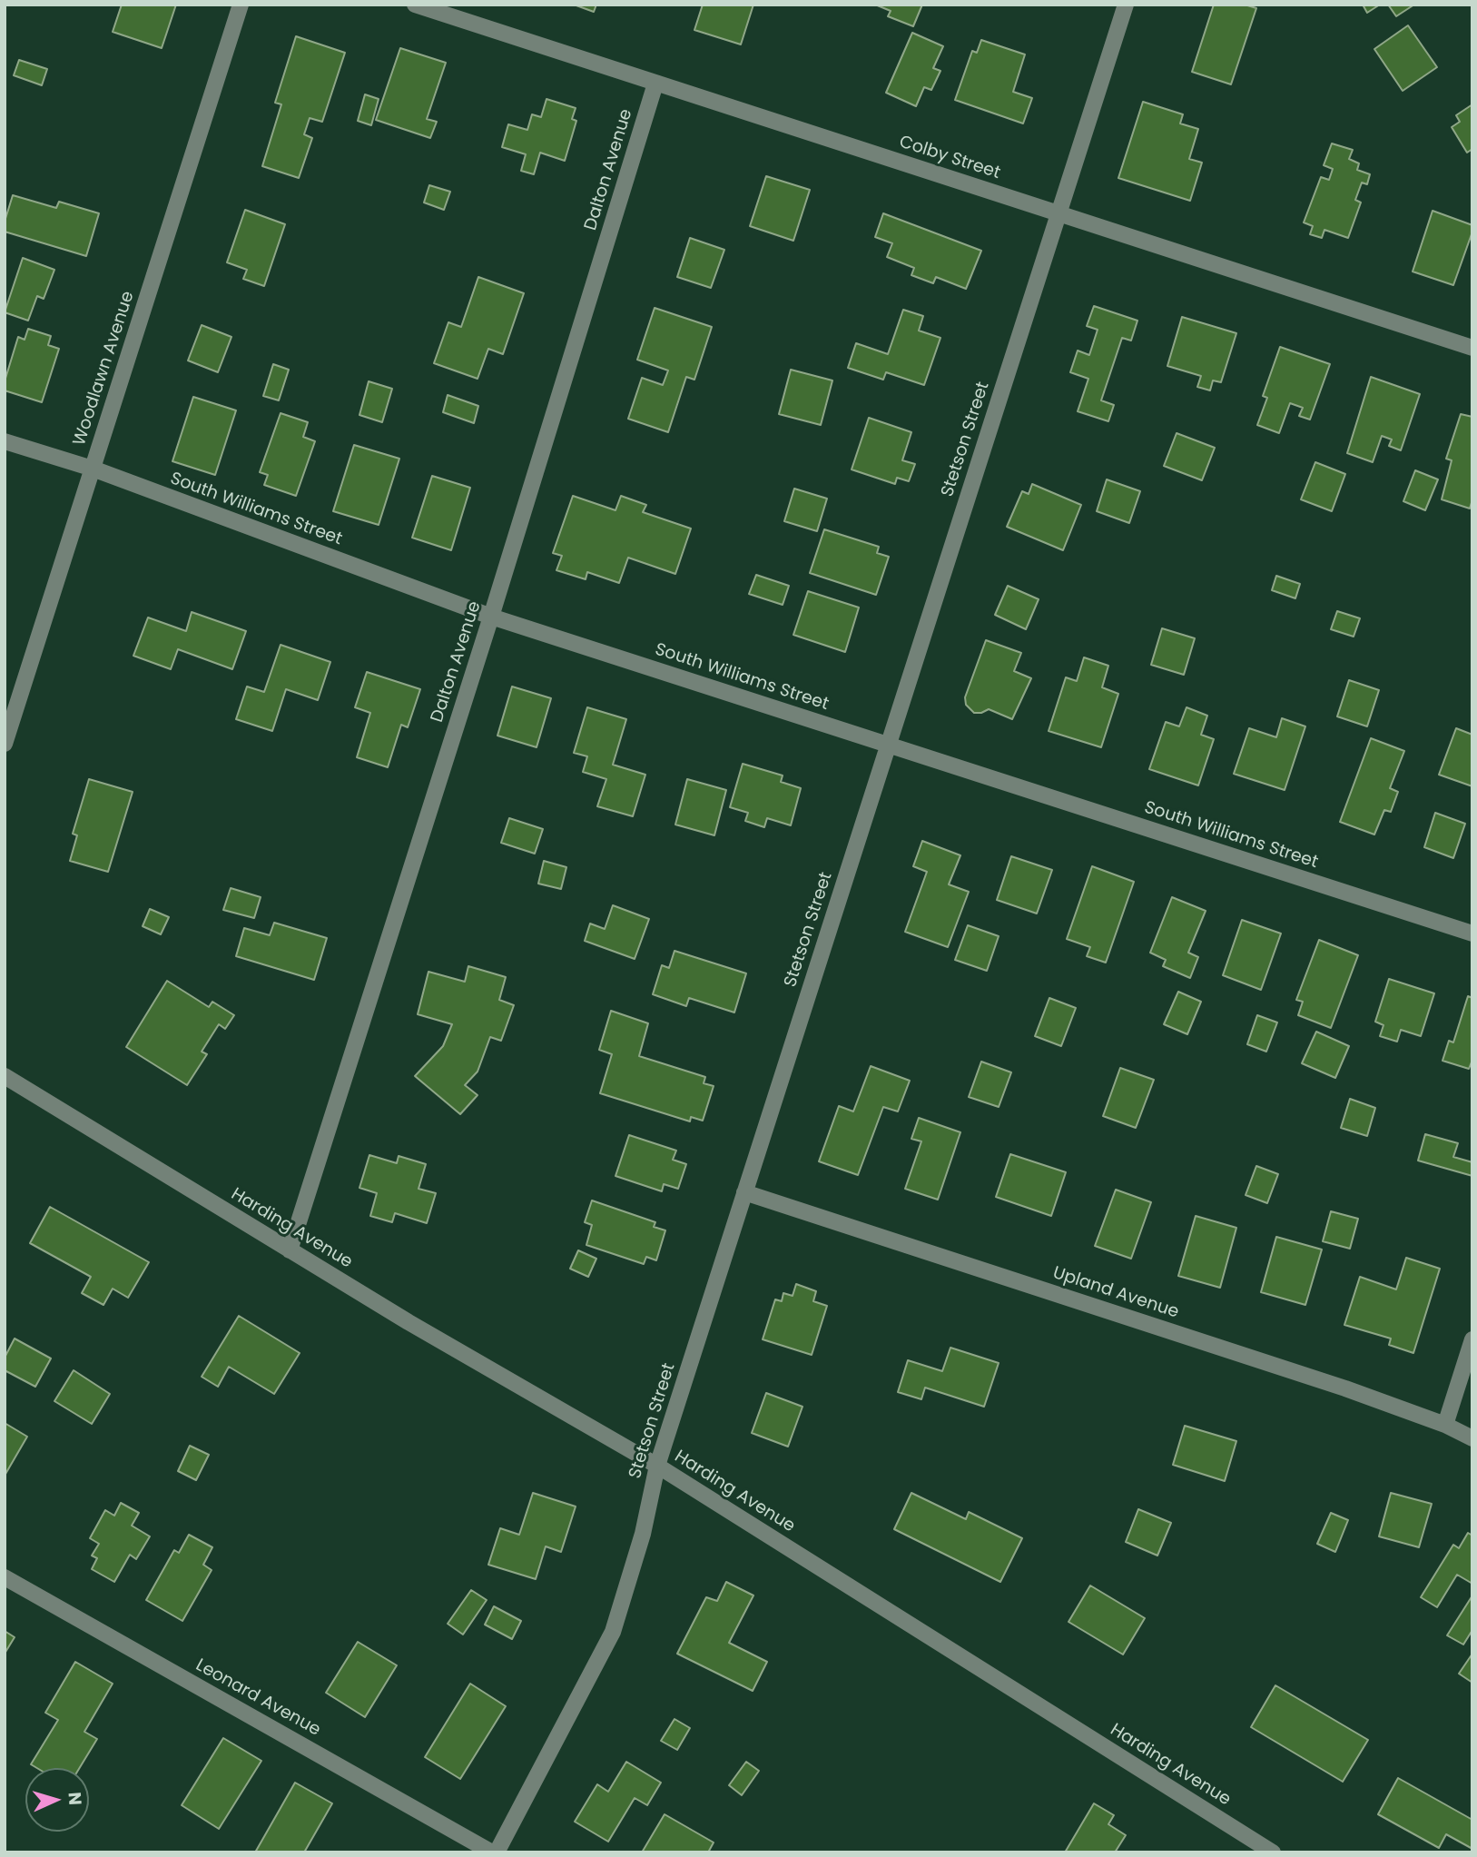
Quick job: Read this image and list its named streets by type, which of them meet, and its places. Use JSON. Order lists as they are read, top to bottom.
{
  "streets": {
    "street": [
      "Colby Street",
      "Dalton Avenue",
      "Woodlawn Avenue",
      "Stetson Street",
      "South Williams Street",
      "Harding Avenue",
      "Upland Avenue",
      "Leonard Avenue"
    ]
  },
  "crossings": [
    ["Colby Street", "Dalton Avenue"],
    ["Colby Street", "Stetson Street"],
    ["Dalton Avenue", "South Williams Street"],
    ["Dalton Avenue", "Harding Avenue"],
    ["Woodlawn Avenue", "South Williams Street"],
    ["Stetson Street", "South Williams Street"],
    ["Stetson Street", "Harding Avenue"],
    ["Stetson Street", "Upland Avenue"],
    ["Stetson Street", "Leonard Avenue"]
  ],
  "north": "right"
}
